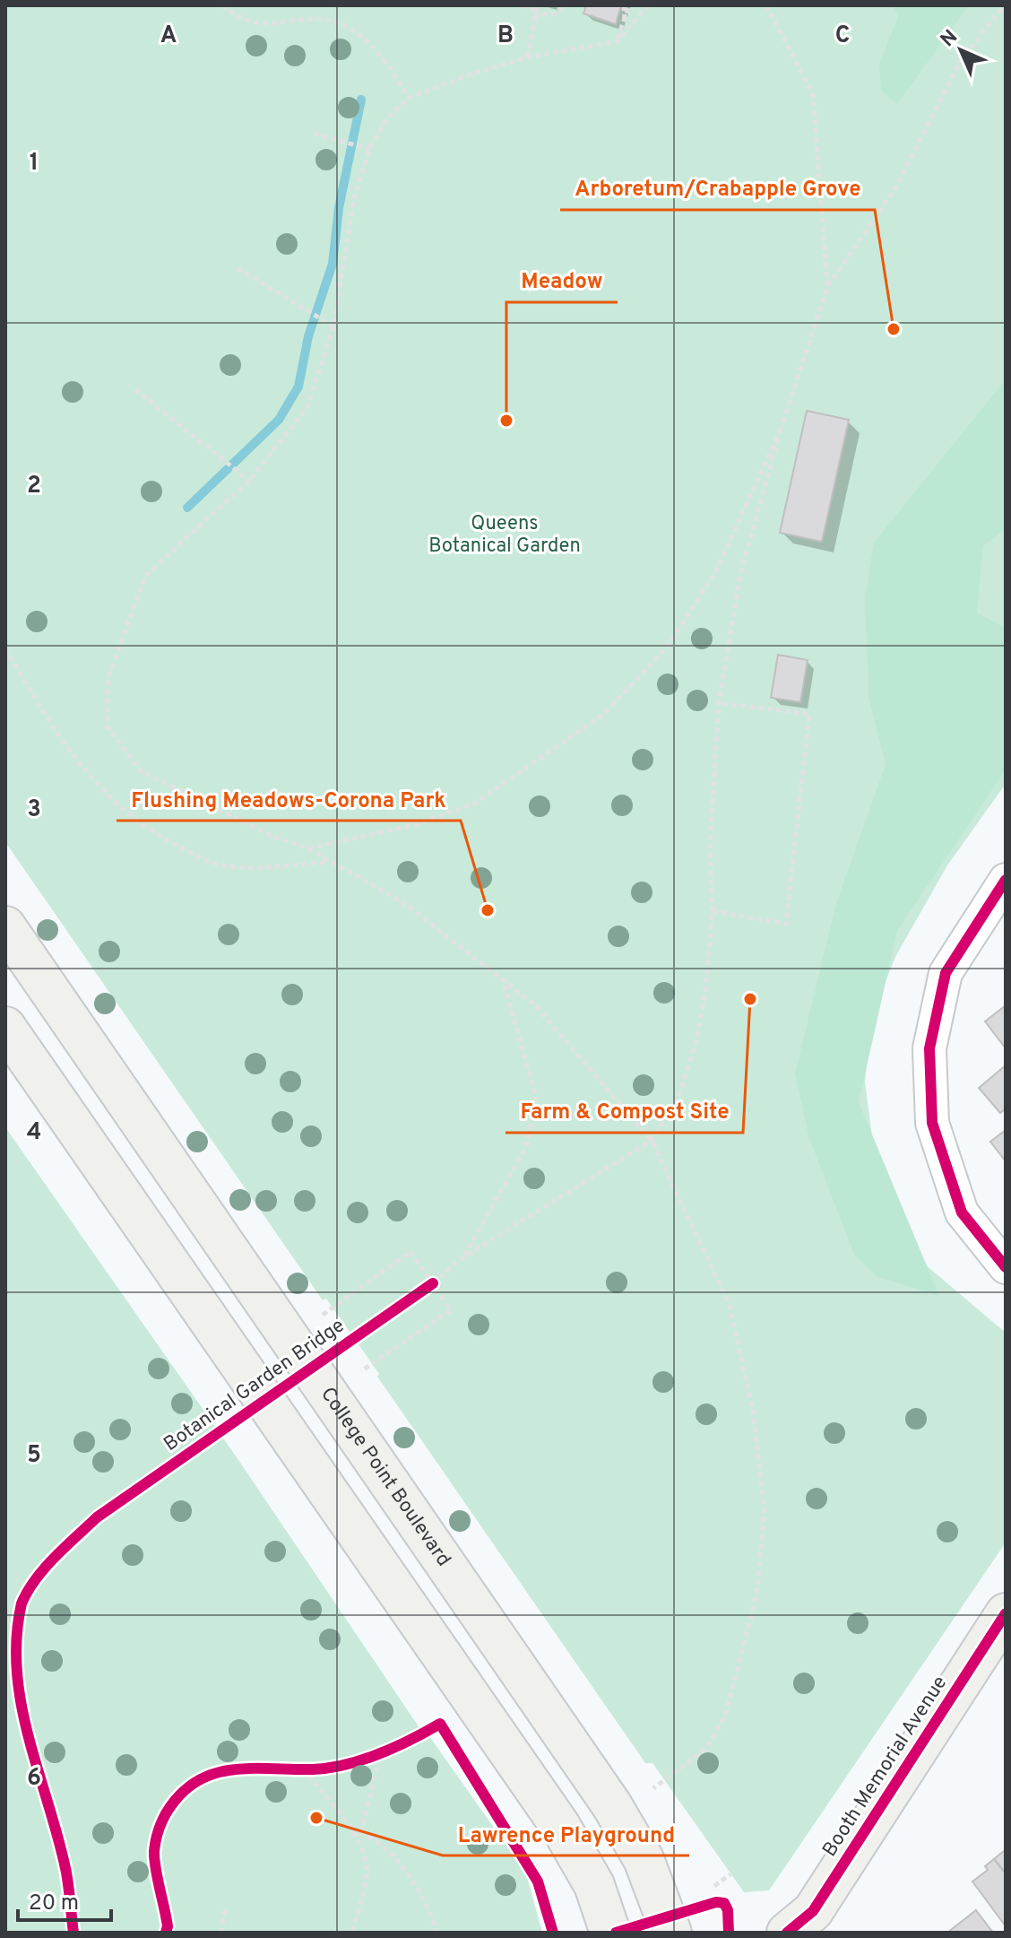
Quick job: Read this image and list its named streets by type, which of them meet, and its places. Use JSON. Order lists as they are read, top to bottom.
{
  "streets": {
    "main road": ["College Point Boulevard", "Booth Memorial Avenue"],
    "cycle path": ["Botanical Garden Bridge"]
  },
  "parks": ["Queens Botanical Garden"],
  "places": [
    "Arboretum/Crabapple Grove",
    "Meadow",
    "Flushing Meadows-Corona Park",
    "Farm & Compost Site",
    "Lawrence Playground"
  ],
  "scale_bar": "20 m",
  "north": "top left",
  "grid": {
    "columns": ["A", "B", "C"],
    "rows": [
      "1",
      "2",
      "3",
      "4",
      "5",
      "6"
    ]
  }
}
